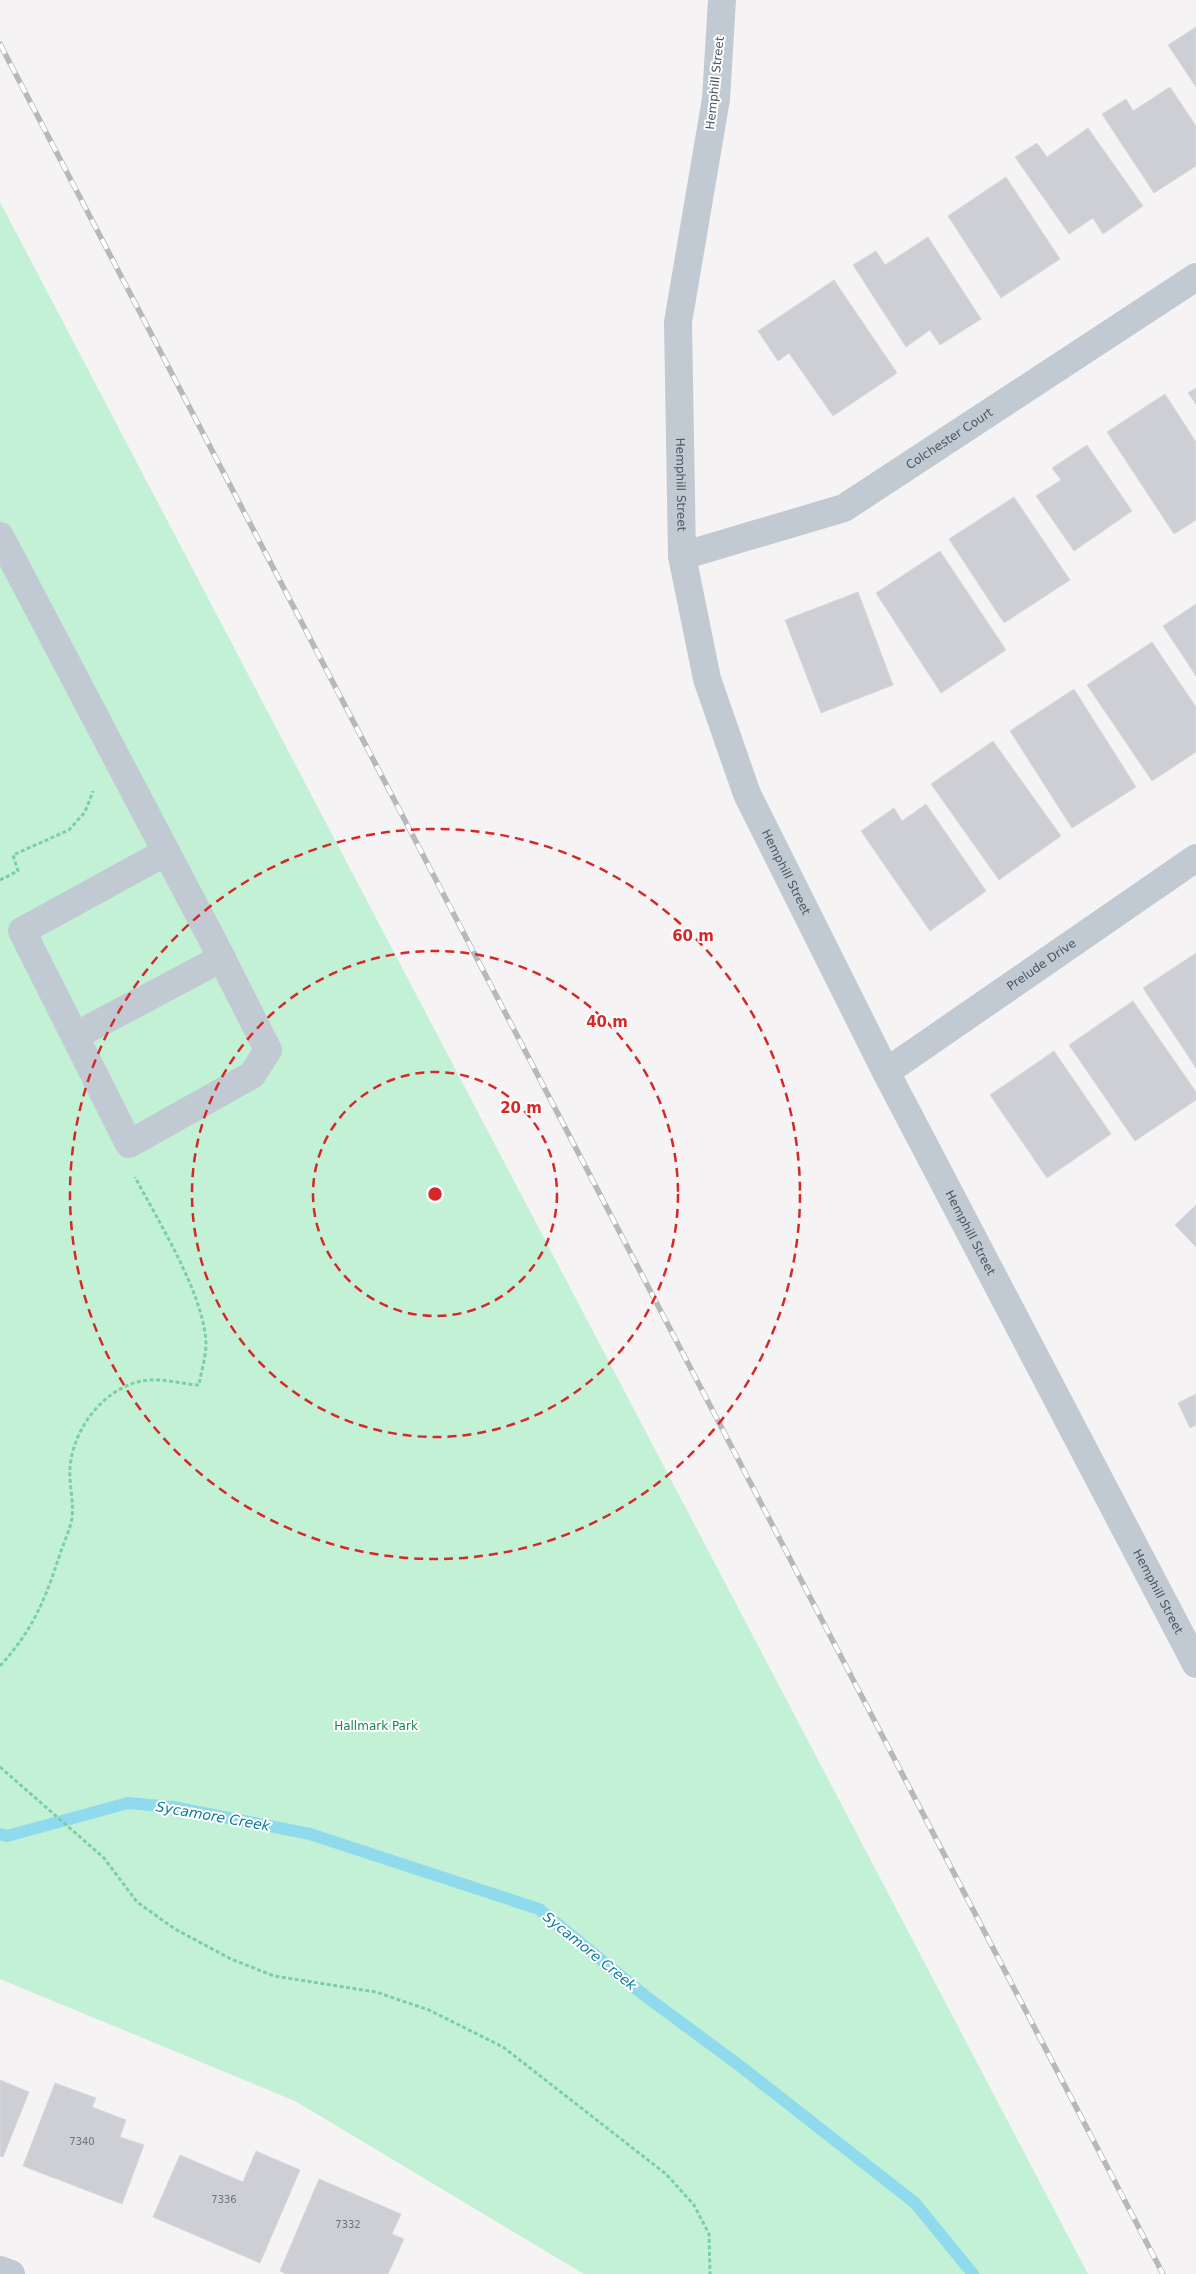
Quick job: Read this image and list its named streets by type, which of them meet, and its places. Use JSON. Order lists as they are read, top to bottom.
{
  "streets": {
    "street": ["Hemphill Street", "Colchester Court", "Prelude Drive"]
  },
  "crossings": [
    ["Hemphill Street", "Colchester Court"],
    ["Hemphill Street", "Prelude Drive"]
  ],
  "water": ["Sycamore Creek"],
  "parks": ["Hallmark Park"],
  "house_numbers": ["7340", "7336", "7332"],
  "rings": ["60 m", "40 m", "20 m"]
}
